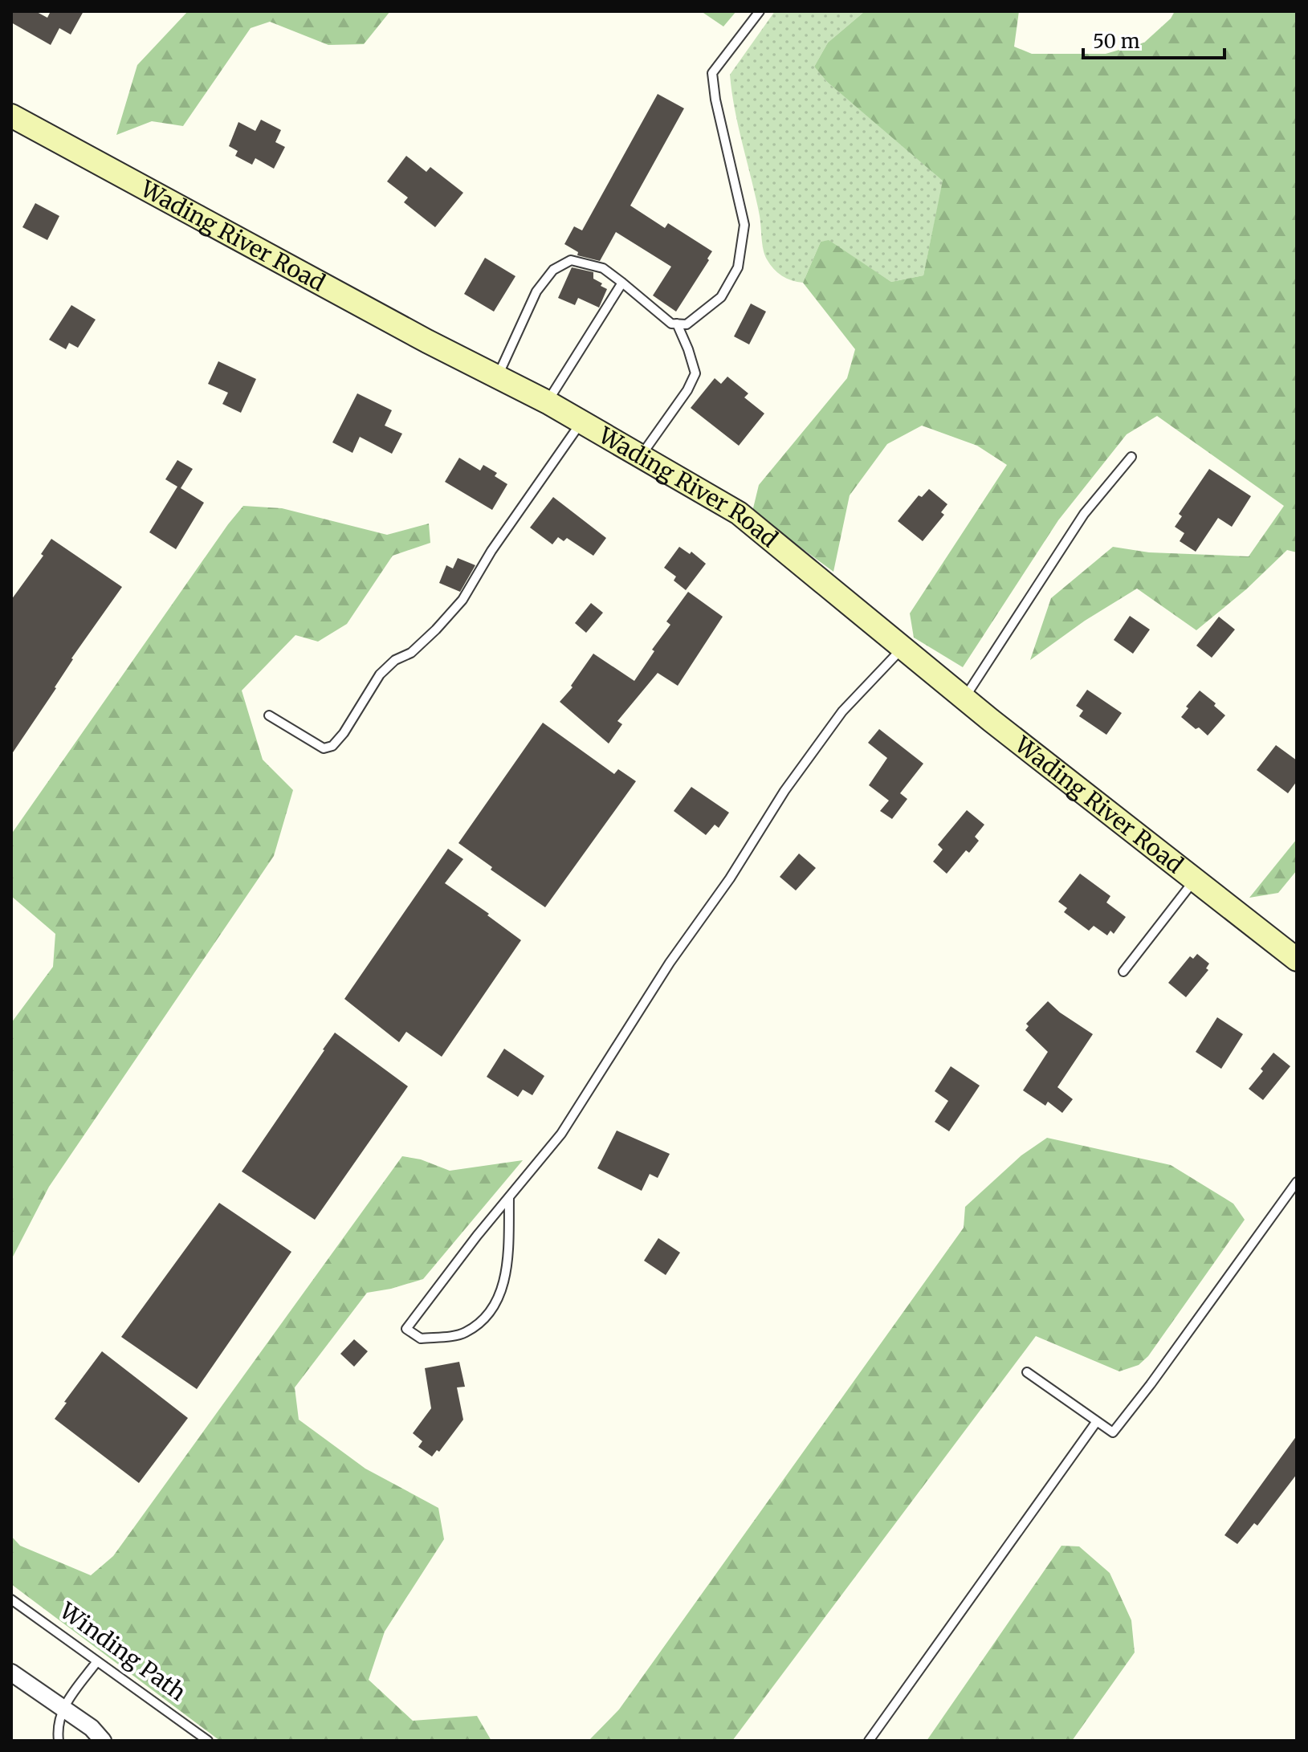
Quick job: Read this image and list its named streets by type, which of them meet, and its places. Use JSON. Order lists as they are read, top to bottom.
{
  "streets": {
    "main road": ["Wading River Road"],
    "lane": ["Winding Path"]
  },
  "scale_bar": "50 m"
}
